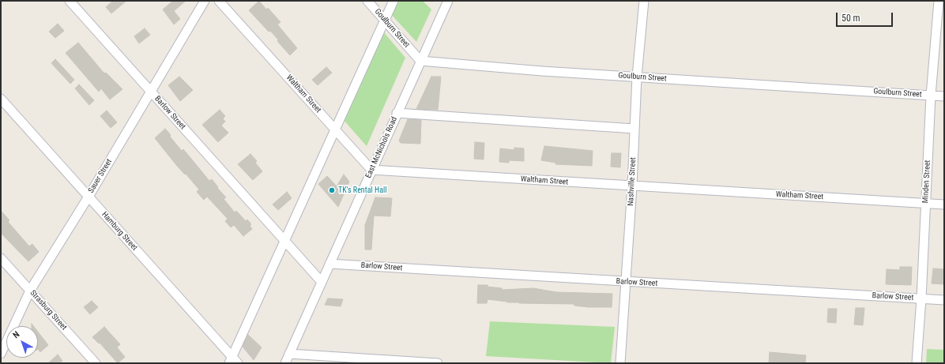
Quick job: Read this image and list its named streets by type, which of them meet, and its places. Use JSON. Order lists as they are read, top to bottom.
{
  "streets": {
    "street": [
      "Goulburn Street",
      "Waltham Street",
      "Barlow Street",
      "East McNichols Road",
      "Sauer Street",
      "Nashville Street",
      "Minden Street",
      "Hamburg Street",
      "Strasburg Street"
    ]
  },
  "crossings": [
    ["Goulburn Street", "East McNichols Road"],
    ["Goulburn Street", "Nashville Street"],
    ["Goulburn Street", "Minden Street"],
    ["Waltham Street", "East McNichols Road"],
    ["Waltham Street", "Nashville Street"],
    ["Waltham Street", "Minden Street"],
    ["Barlow Street", "East McNichols Road"],
    ["Barlow Street", "Sauer Street"],
    ["Barlow Street", "Nashville Street"],
    ["Barlow Street", "Minden Street"],
    ["Sauer Street", "Hamburg Street"],
    ["Sauer Street", "Strasburg Street"]
  ],
  "places": ["TK's Rental Hall"],
  "scale_bar": "50 m",
  "north": "top left"
}
